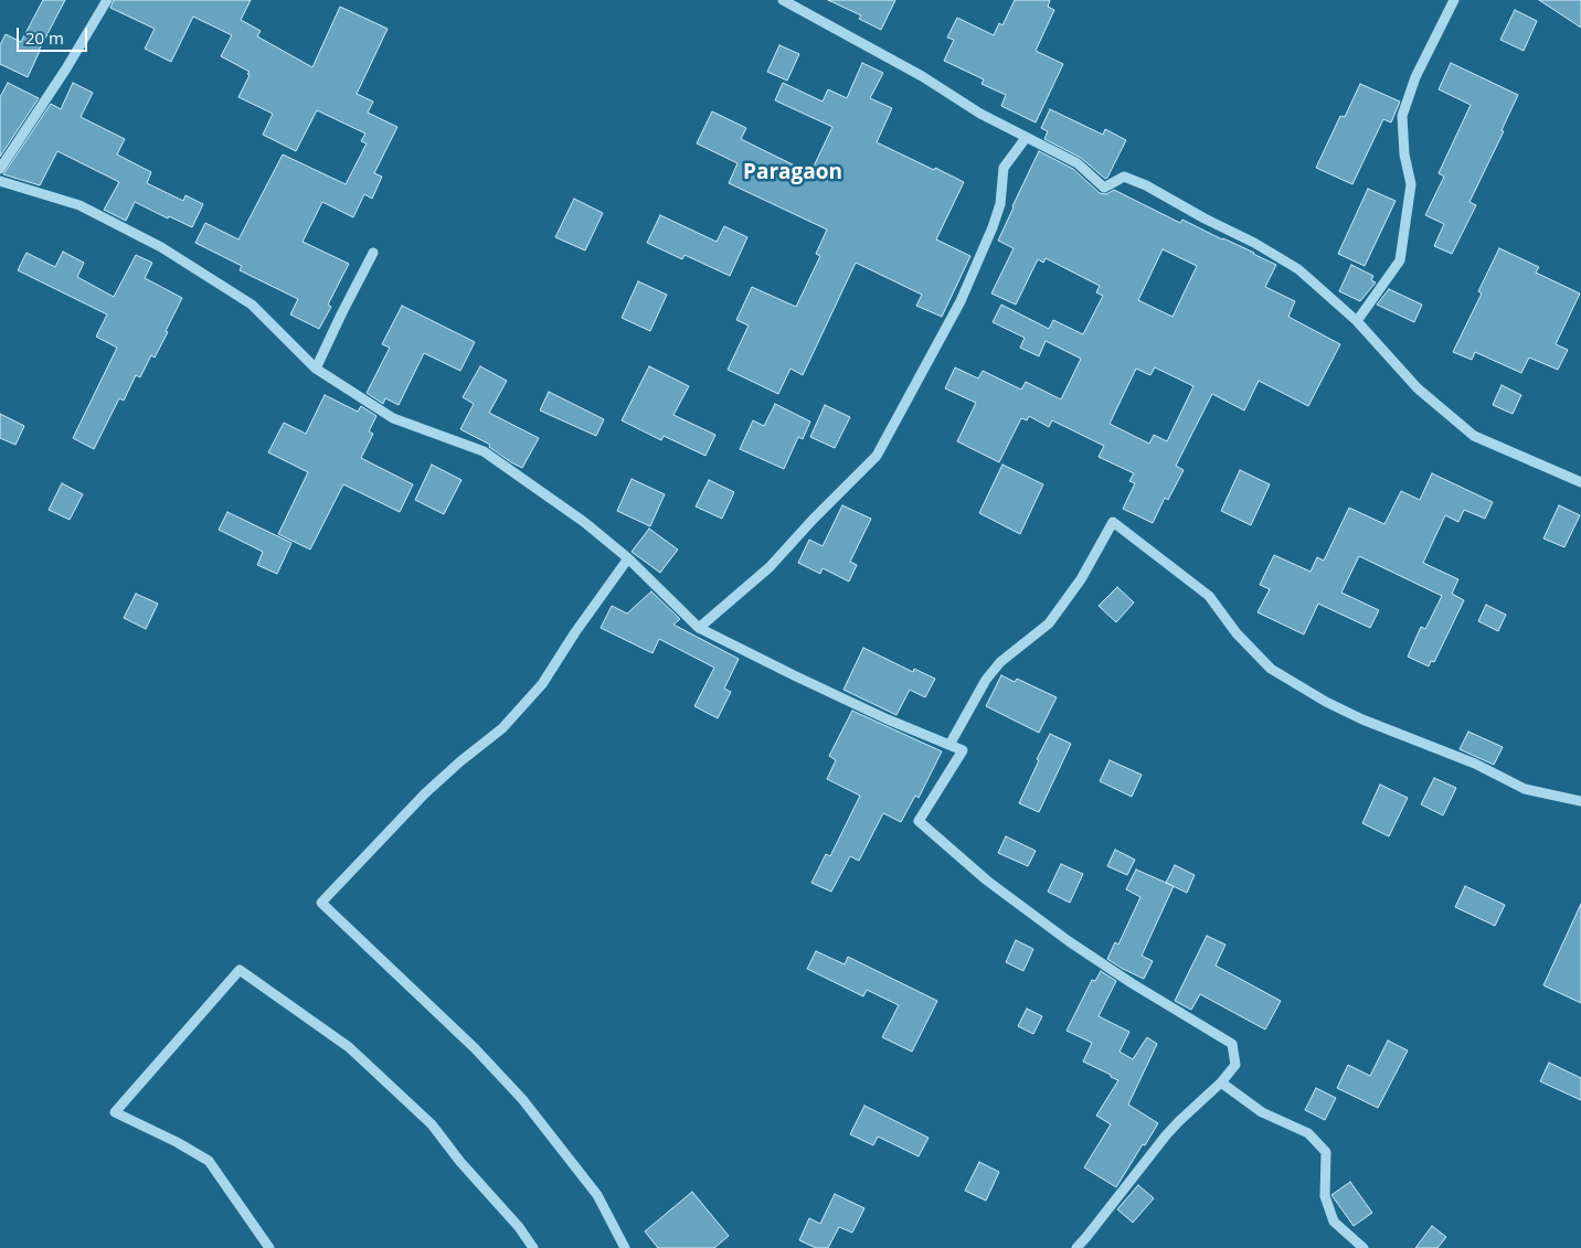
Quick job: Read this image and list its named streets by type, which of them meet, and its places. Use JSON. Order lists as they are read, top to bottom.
{
  "districts": ["Paragaon"],
  "scale_bar": "20 m"
}
